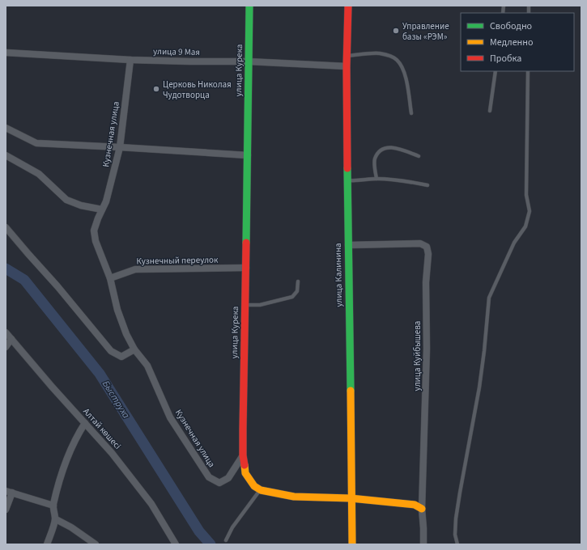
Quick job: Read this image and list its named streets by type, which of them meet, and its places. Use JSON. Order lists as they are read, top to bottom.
{
  "streets": {
    "street": [
      "улица 9 Мая",
      "улица Курека",
      "Кузнечная улица",
      "Кузнечный переулок",
      "улица Калинина",
      "улица Куйбышева",
      "Алтай көшесі"
    ]
  },
  "crossings": [
    ["улица 9 Мая", "улица Курека"],
    ["улица 9 Мая", "Кузнечная улица"],
    ["улица 9 Мая", "улица Калинина"],
    ["улица Курека", "Кузнечная улица"],
    ["улица Курека", "Кузнечный переулок"],
    ["Кузнечная улица", "Кузнечный переулок"],
    ["улица Калинина", "улица Куйбышева"]
  ],
  "water": ["Быструха"],
  "places": ["Управление базы «РЭМ»", "Церковь Николая Чудотворца"],
  "legend": ["Свободно", "Медленно", "Пробка"]
}
